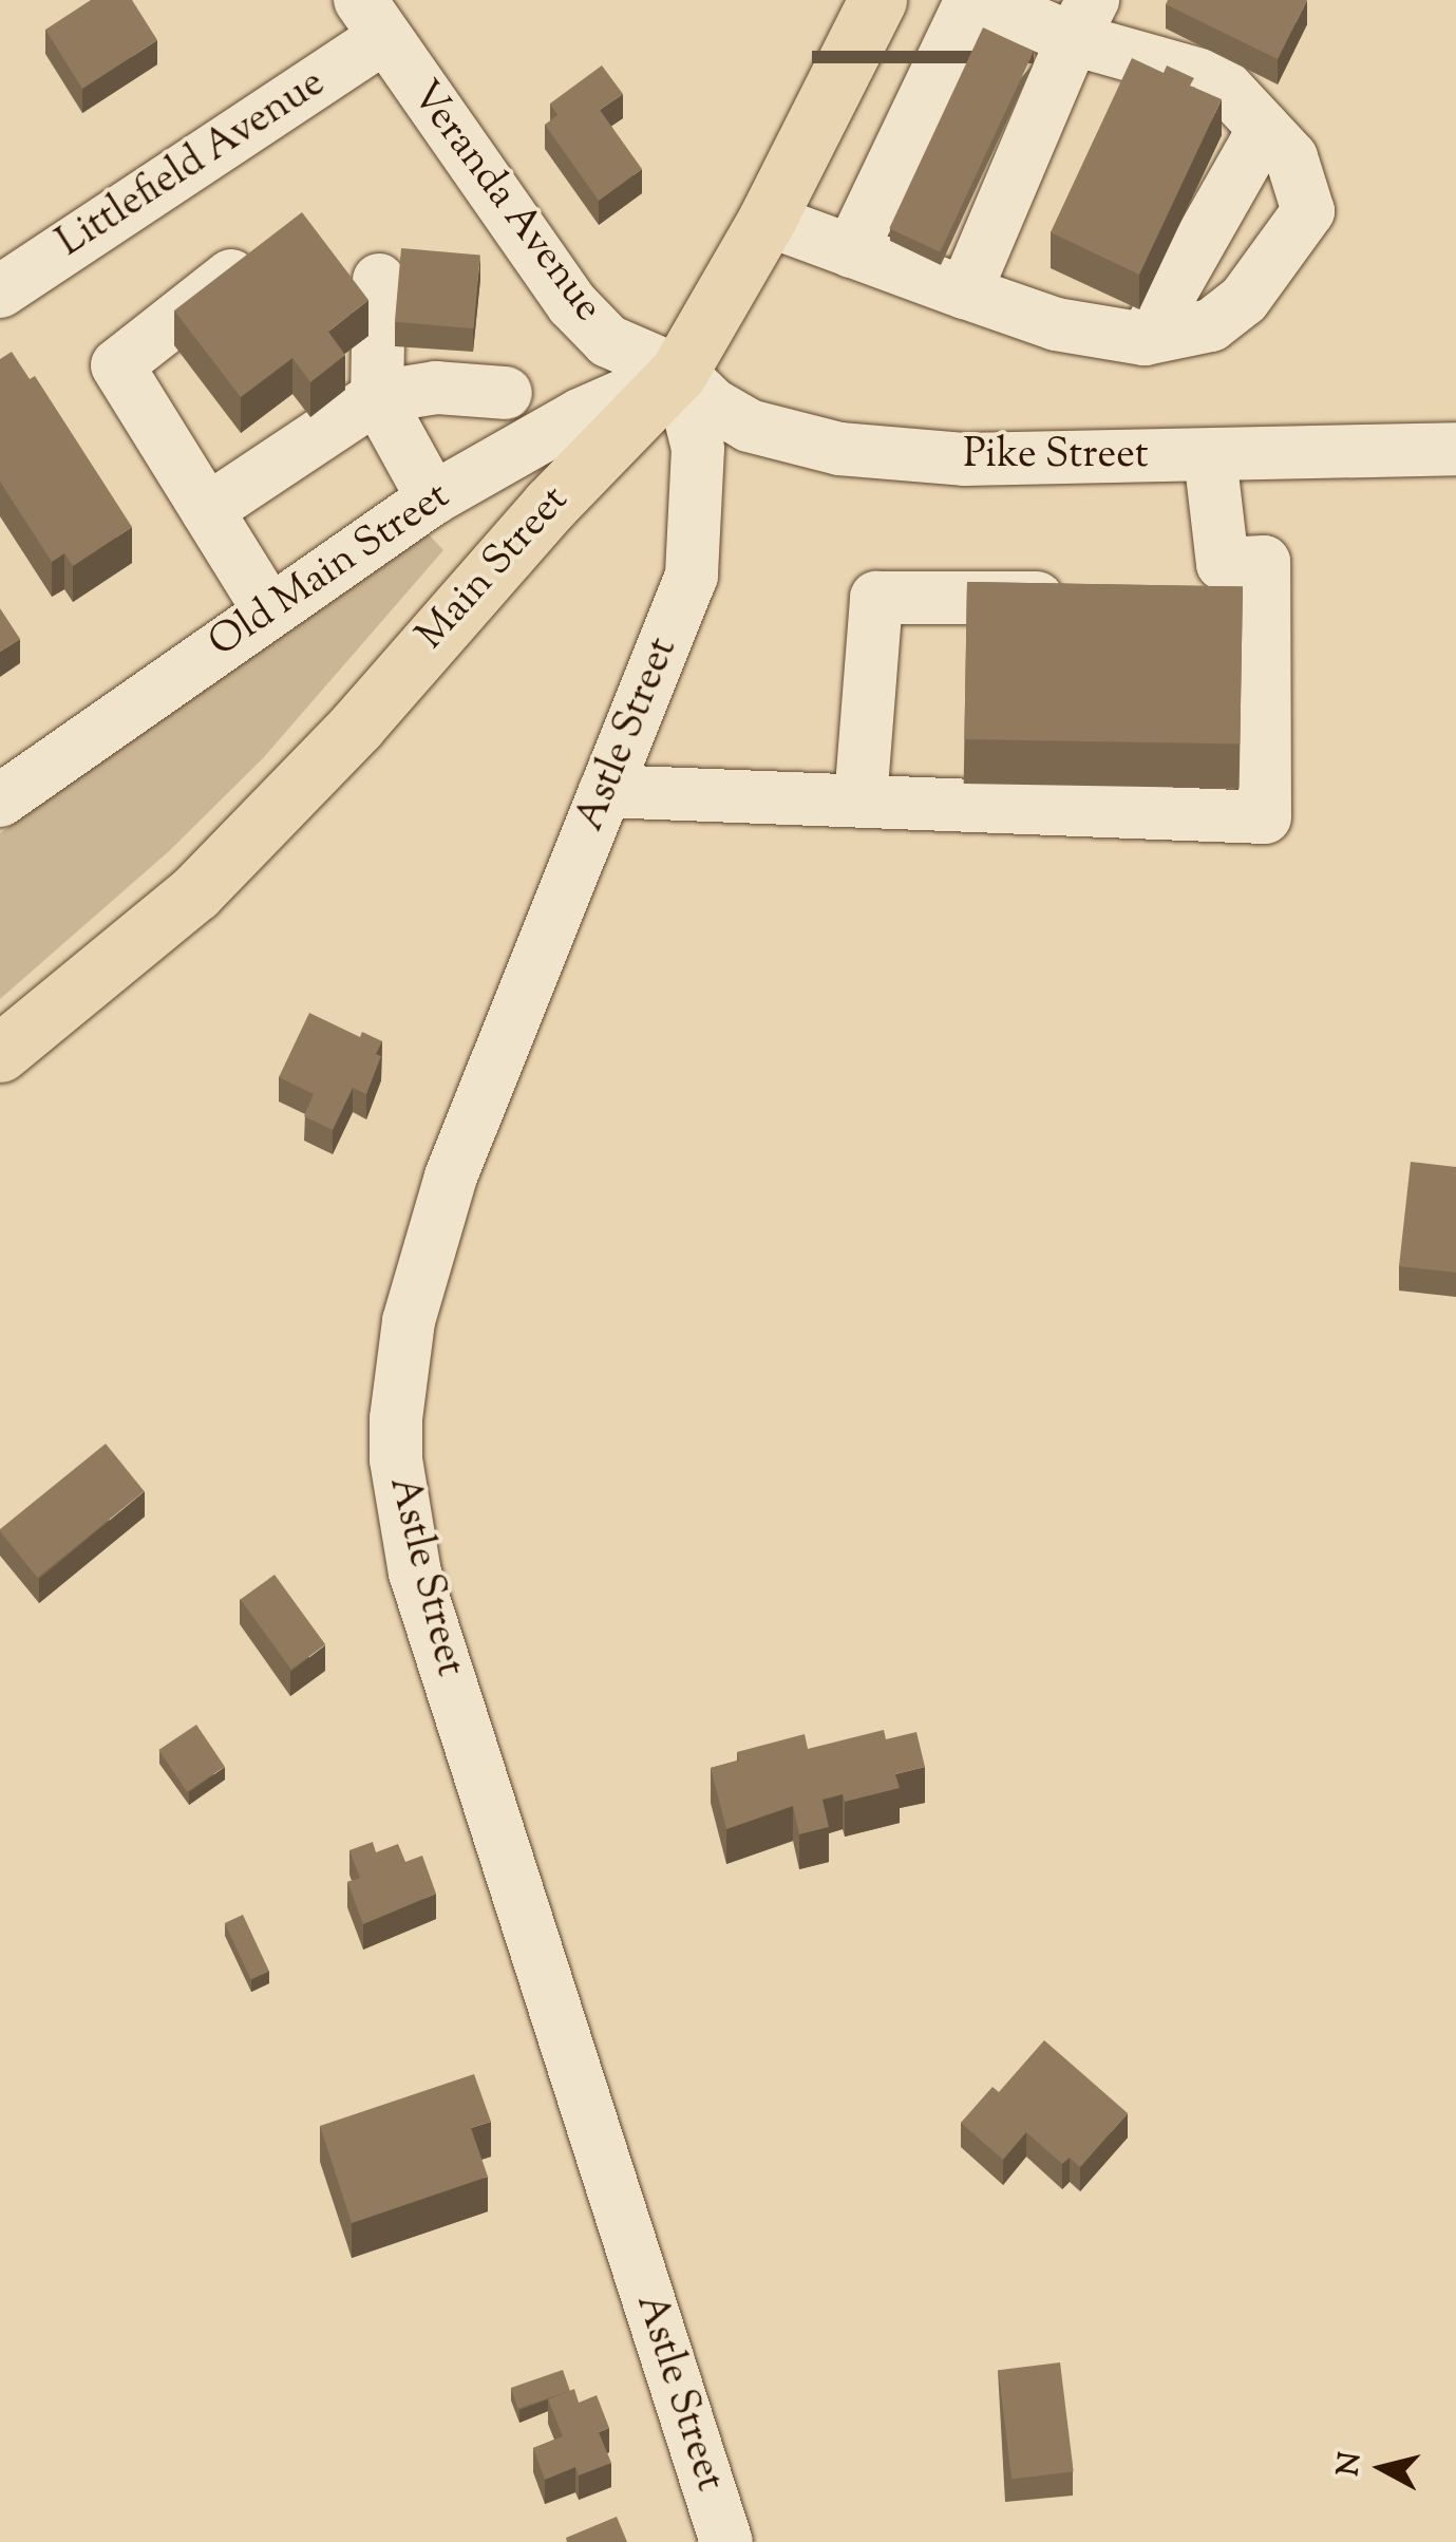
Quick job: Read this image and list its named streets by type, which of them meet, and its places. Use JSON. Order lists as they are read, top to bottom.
{
  "streets": {
    "main road": ["Main Street"],
    "street": [
      "Littlefield Avenue",
      "Veranda Avenue",
      "Pike Street",
      "Old Main Street",
      "Astle Street"
    ]
  },
  "crossings": [
    ["Littlefield Avenue", "Veranda Avenue"],
    ["Veranda Avenue", "Pike Street"],
    ["Veranda Avenue", "Main Street"],
    ["Veranda Avenue", "Old Main Street"],
    ["Veranda Avenue", "Astle Street"],
    ["Pike Street", "Main Street"],
    ["Pike Street", "Old Main Street"],
    ["Pike Street", "Astle Street"],
    ["Main Street", "Old Main Street"],
    ["Main Street", "Astle Street"],
    ["Old Main Street", "Astle Street"]
  ],
  "north": "left"
}
